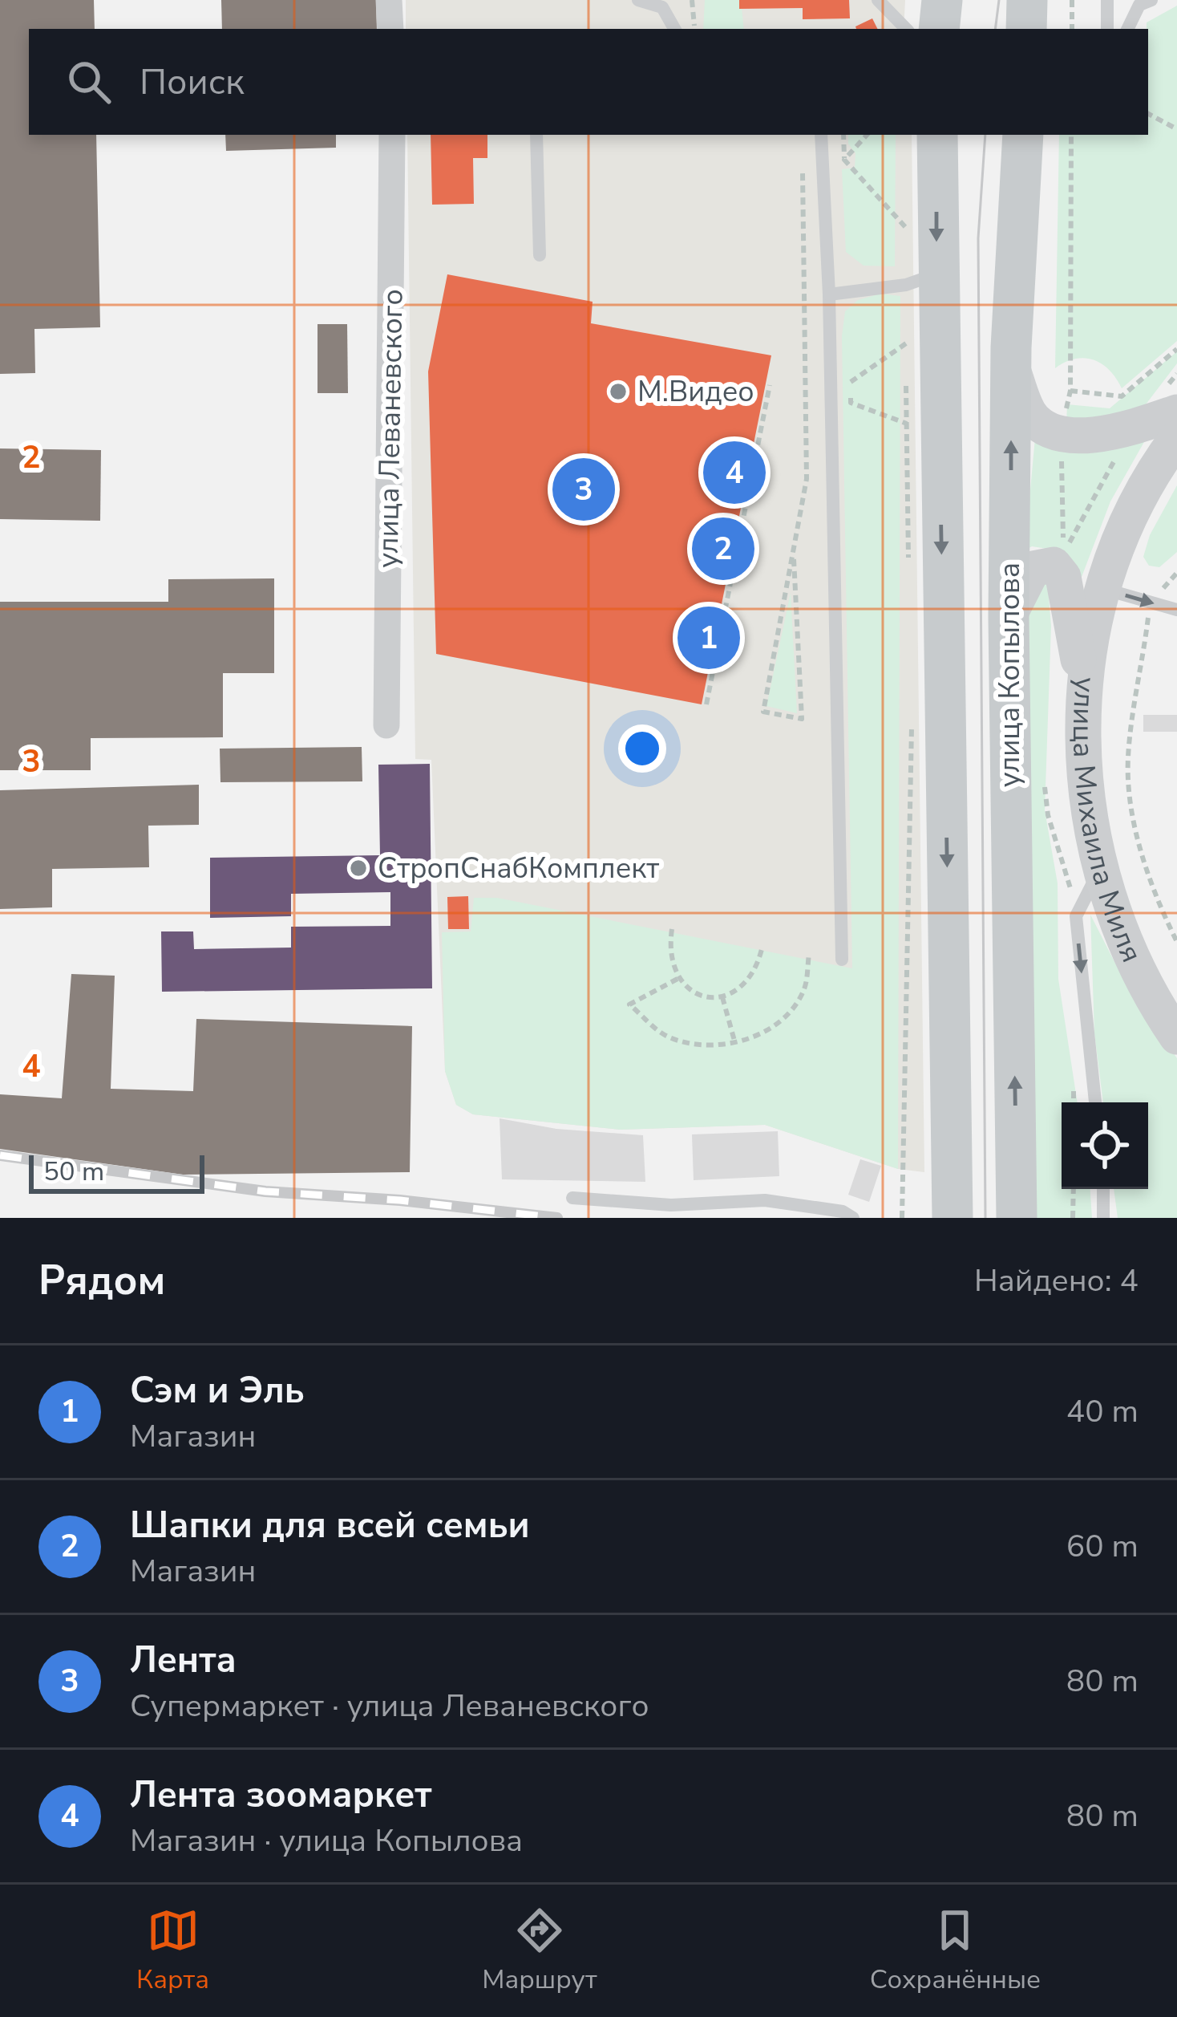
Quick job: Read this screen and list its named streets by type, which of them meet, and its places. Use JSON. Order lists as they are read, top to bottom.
{
  "streets": {
    "main road": ["улица Копылова", "улица Михаила Миля"],
    "street": ["улица Леваневского"]
  },
  "places": ["М.Видео", "СтропСнабКомплект"],
  "scale_bar": "50 m",
  "page": {
    "search": "Поиск",
    "pins": [
      "4",
      "3",
      "2",
      "1"
    ],
    "scale": "50 m",
    "heading": ["Рядом", "Найдено: 4"],
    "list": [
      {
        "mark": "1",
        "name": "Сэм и Эль",
        "note": "Магазин",
        "value": "40 m"
      },
      {
        "mark": "2",
        "name": "Шапки для всей семьи",
        "note": "Магазин",
        "value": "60 m"
      },
      {
        "mark": "3",
        "name": "Лента",
        "note": "Супермаркет · улица Леваневского",
        "value": "80 m"
      },
      {
        "mark": "4",
        "name": "Лента зоомаркет",
        "note": "Магазин · улица Копылова",
        "value": "80 m"
      }
    ],
    "nav": ["Карта", "Маршрут", "Сохранённые"]
  },
  "grid": {
    "rows": ["2", "3", "4"]
  }
}
